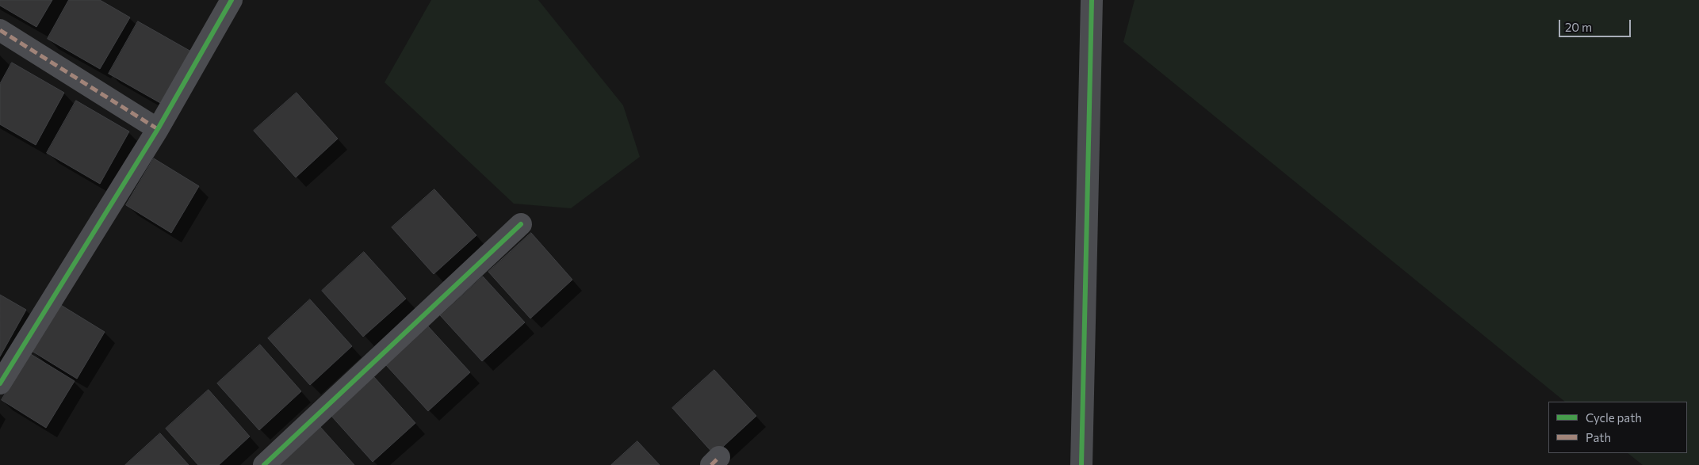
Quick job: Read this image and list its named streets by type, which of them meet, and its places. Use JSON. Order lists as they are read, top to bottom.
{
  "legend": ["Cycle path", "Path"],
  "scale_bar": "20 m"
}
